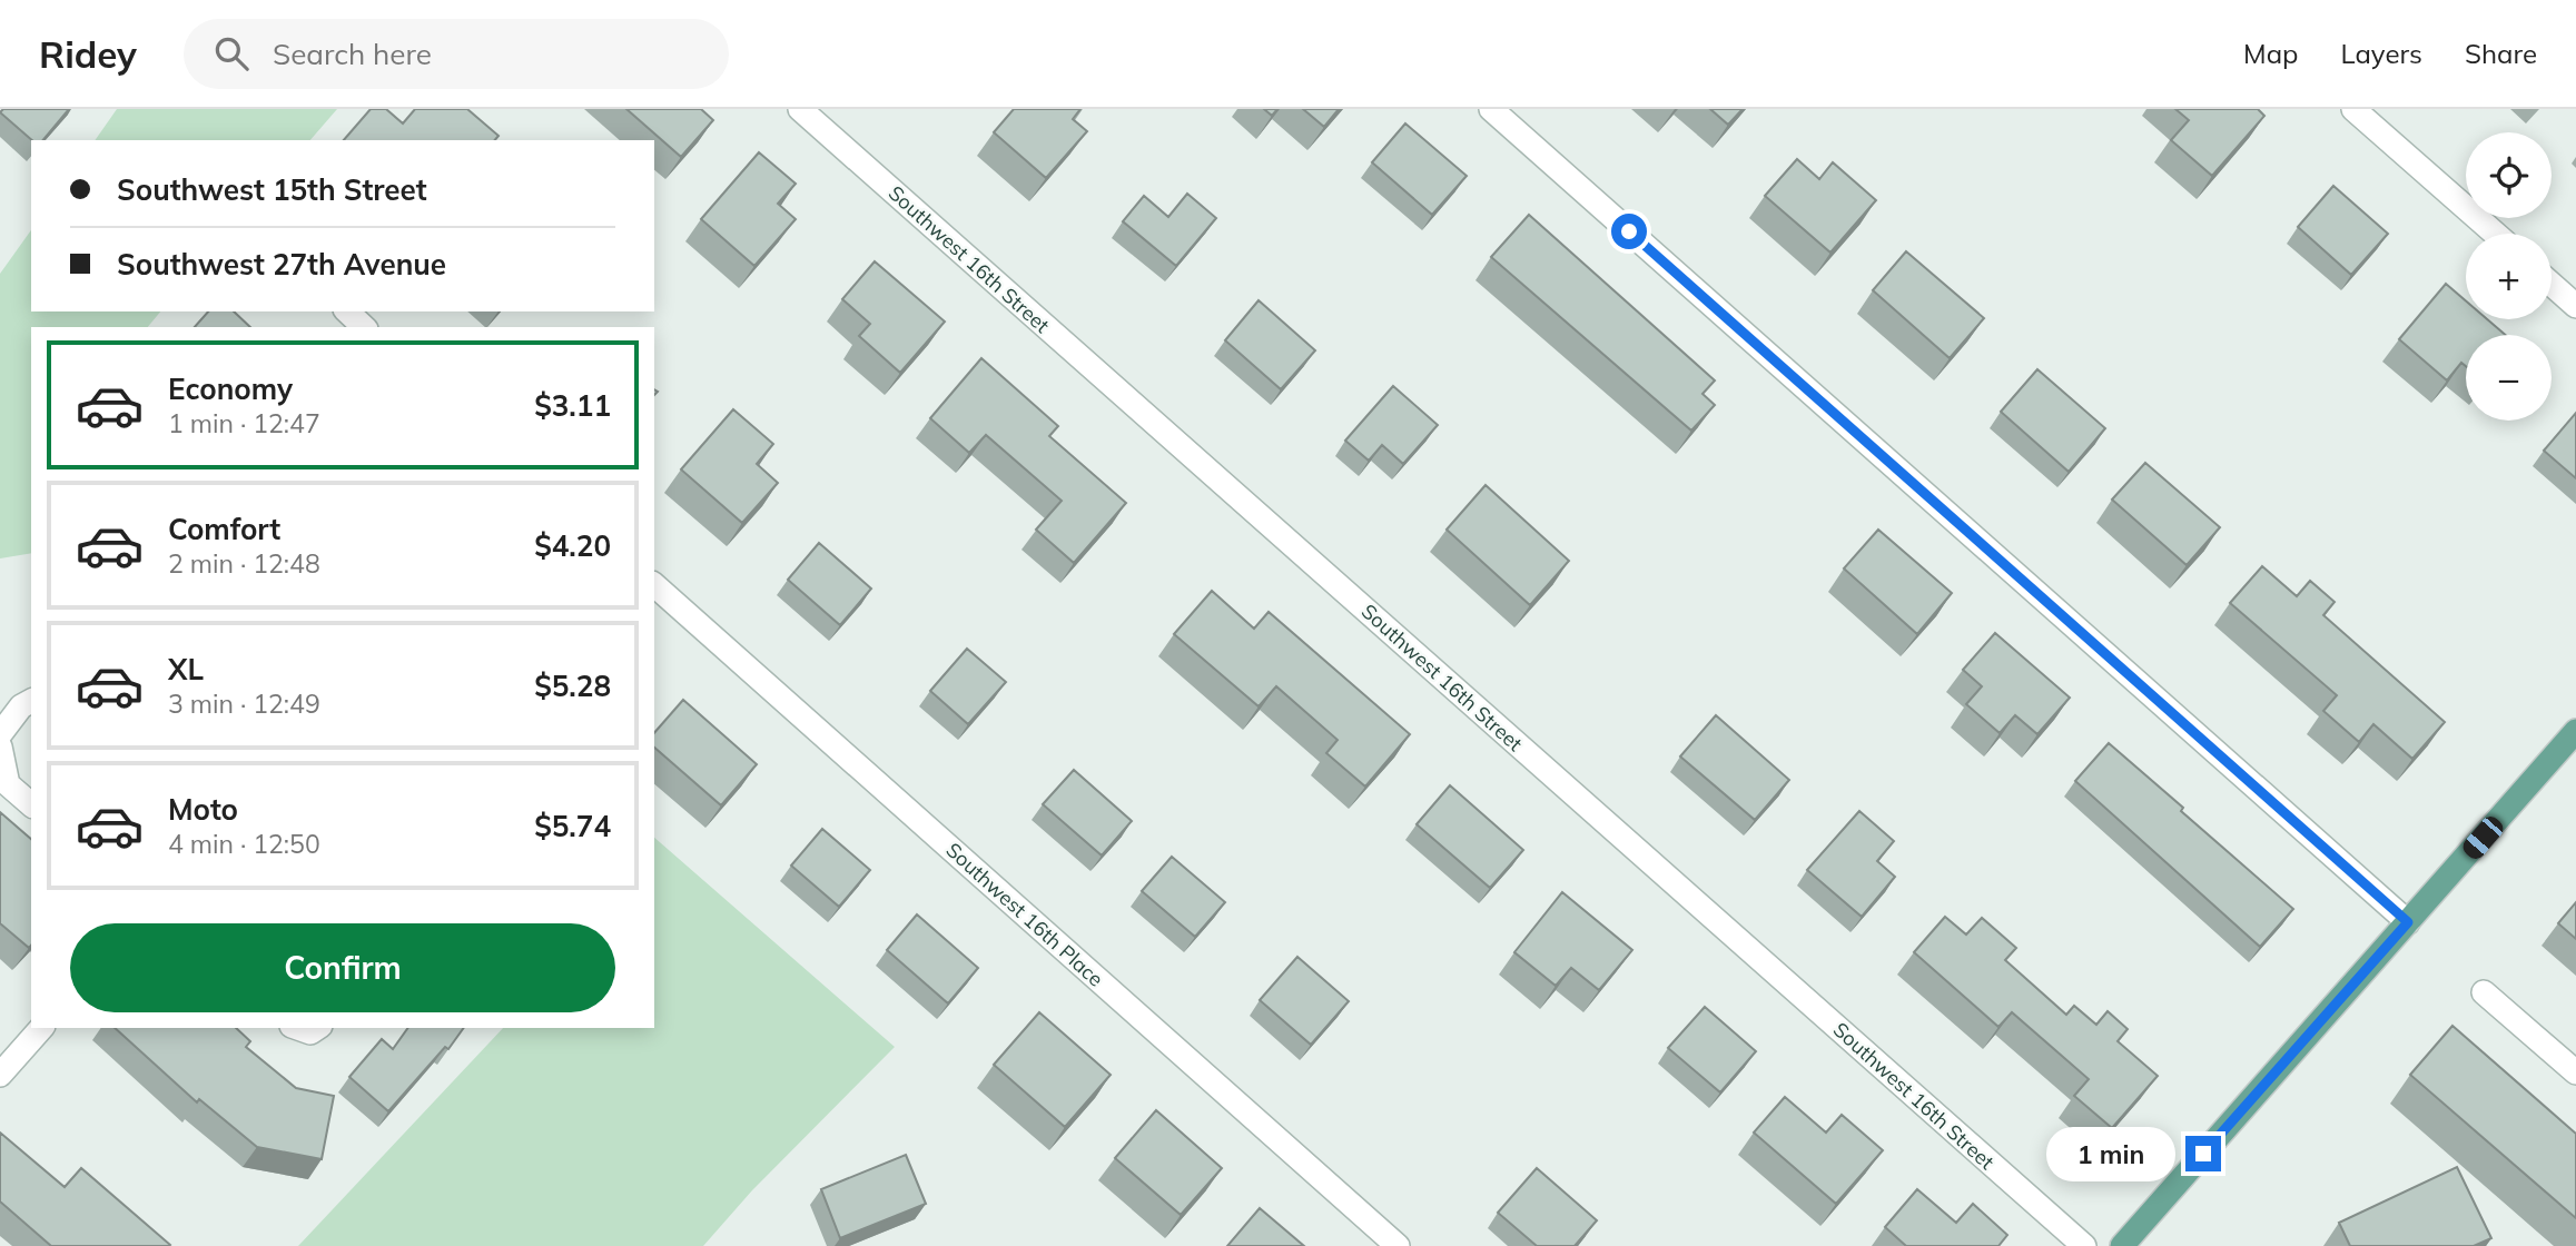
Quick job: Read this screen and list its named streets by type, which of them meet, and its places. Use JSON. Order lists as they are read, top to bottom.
{
  "streets": {
    "street": ["Southwest 16th Street", "Southwest 16th Place"]
  },
  "page": {
    "header": "Ridey",
    "search": "Search here",
    "nav": ["Map", "Layers", "Share"],
    "map_buttons": ["+", "−"],
    "banner": ["Southwest 15th Street", "Southwest 27th Avenue"],
    "list": [
      {
        "name": "Economy",
        "note": "1 min · 12:47",
        "value": "$3.11"
      },
      {
        "name": "Comfort",
        "note": "2 min · 12:48",
        "value": "$4.20"
      },
      {
        "name": "XL",
        "note": "3 min · 12:49",
        "value": "$5.28"
      },
      {
        "name": "Moto",
        "note": "4 min · 12:50",
        "value": "$5.74"
      }
    ],
    "buttons": "Confirm",
    "bubble": "1 min"
  }
}
